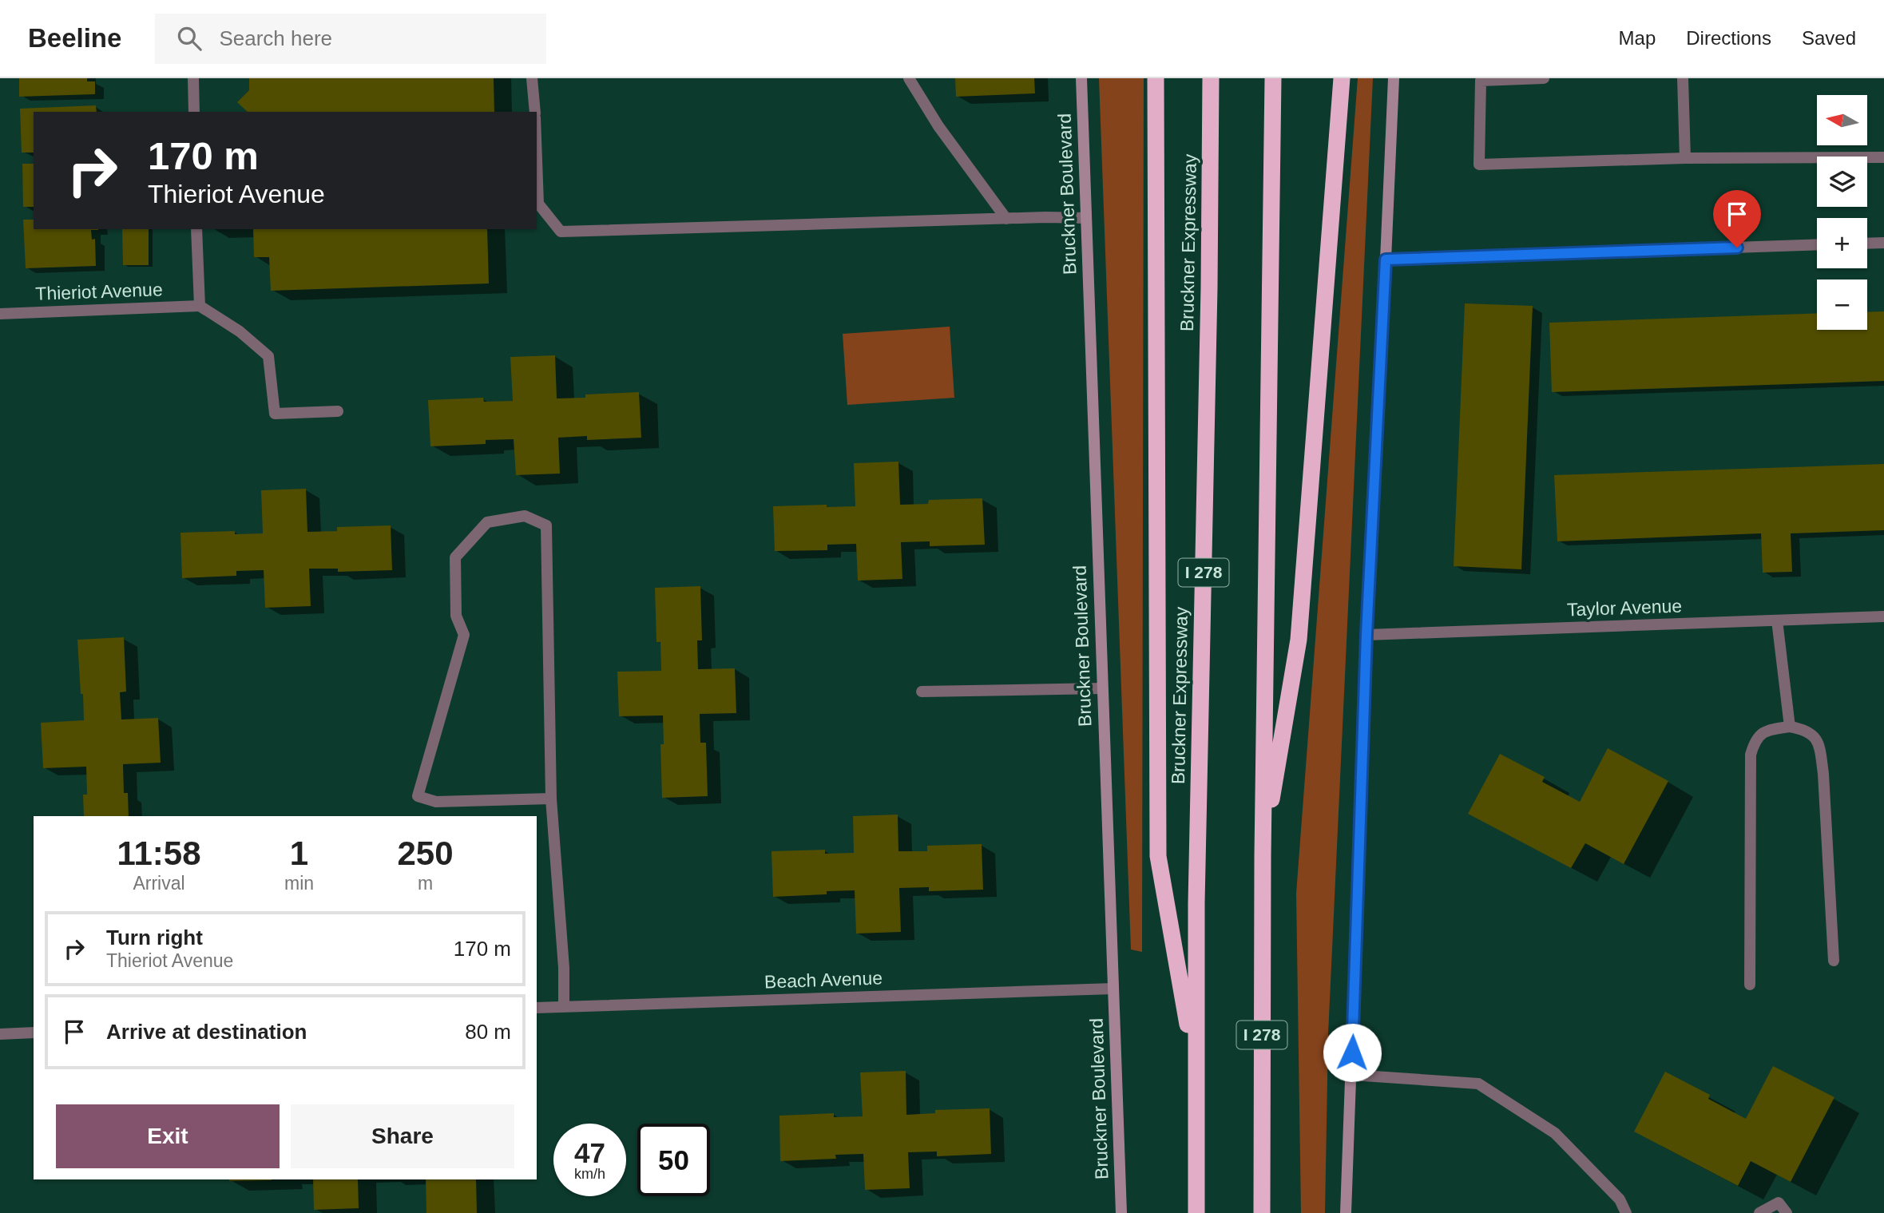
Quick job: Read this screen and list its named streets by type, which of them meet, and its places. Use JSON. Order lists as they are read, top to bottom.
{
  "streets": {
    "highway": ["Bruckner Expressway", "I 278"],
    "main road": ["Bruckner Boulevard"],
    "street": ["Thieriot Avenue", "Taylor Avenue", "Beach Avenue"]
  },
  "crossings": [
    ["Bruckner Boulevard", "Beach Avenue"]
  ],
  "north": "left",
  "page": {
    "header": "Beeline",
    "search": "Search here",
    "nav": ["Map", "Directions", "Saved"],
    "map_buttons": ["+", "−"],
    "turn": ["170 m", "Thieriot Avenue"],
    "eta": [
      "11:58",
      "Arrival",
      "1",
      "min",
      "250",
      "m"
    ],
    "list": [
      {
        "name": "Turn right",
        "note": "Thieriot Avenue",
        "value": "170 m"
      },
      {
        "name": "Arrive at destination",
        "value": "80 m"
      }
    ],
    "buttons": ["Exit", "Share"],
    "speed": "47 km/h",
    "limit": "50"
  }
}
